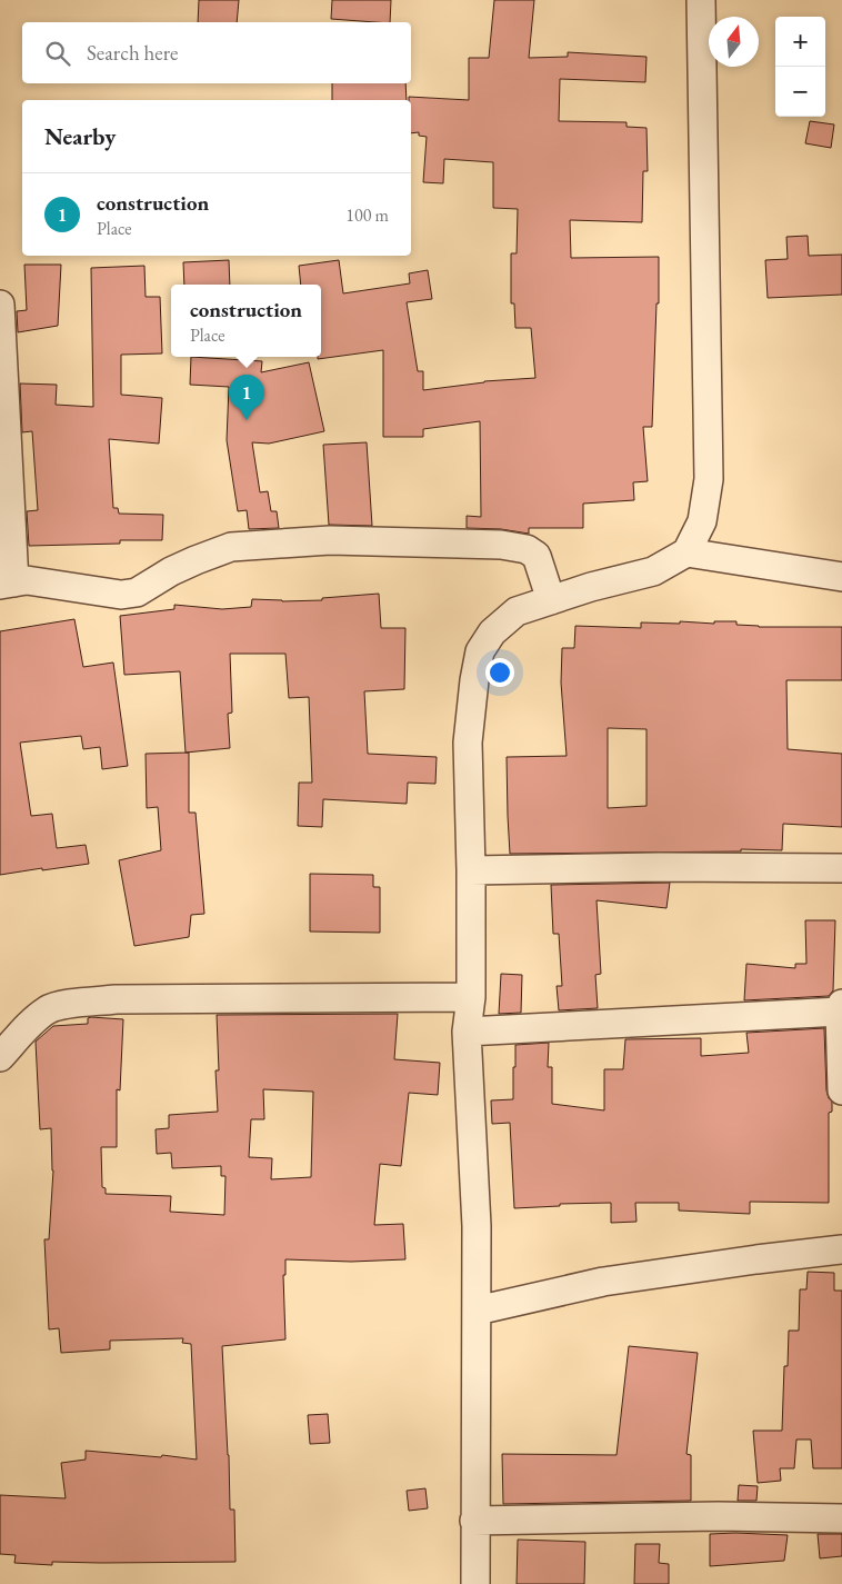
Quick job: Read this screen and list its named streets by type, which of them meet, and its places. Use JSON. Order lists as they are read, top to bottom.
{
  "north": "top",
  "page": {
    "map_buttons": ["+", "−"],
    "search": "Search here",
    "heading": "Nearby",
    "list": [
      {
        "mark": "1",
        "name": "construction",
        "note": "Place",
        "value": "100 m"
      }
    ],
    "popup": ["construction", "Place"],
    "pins": "1"
  }
}
